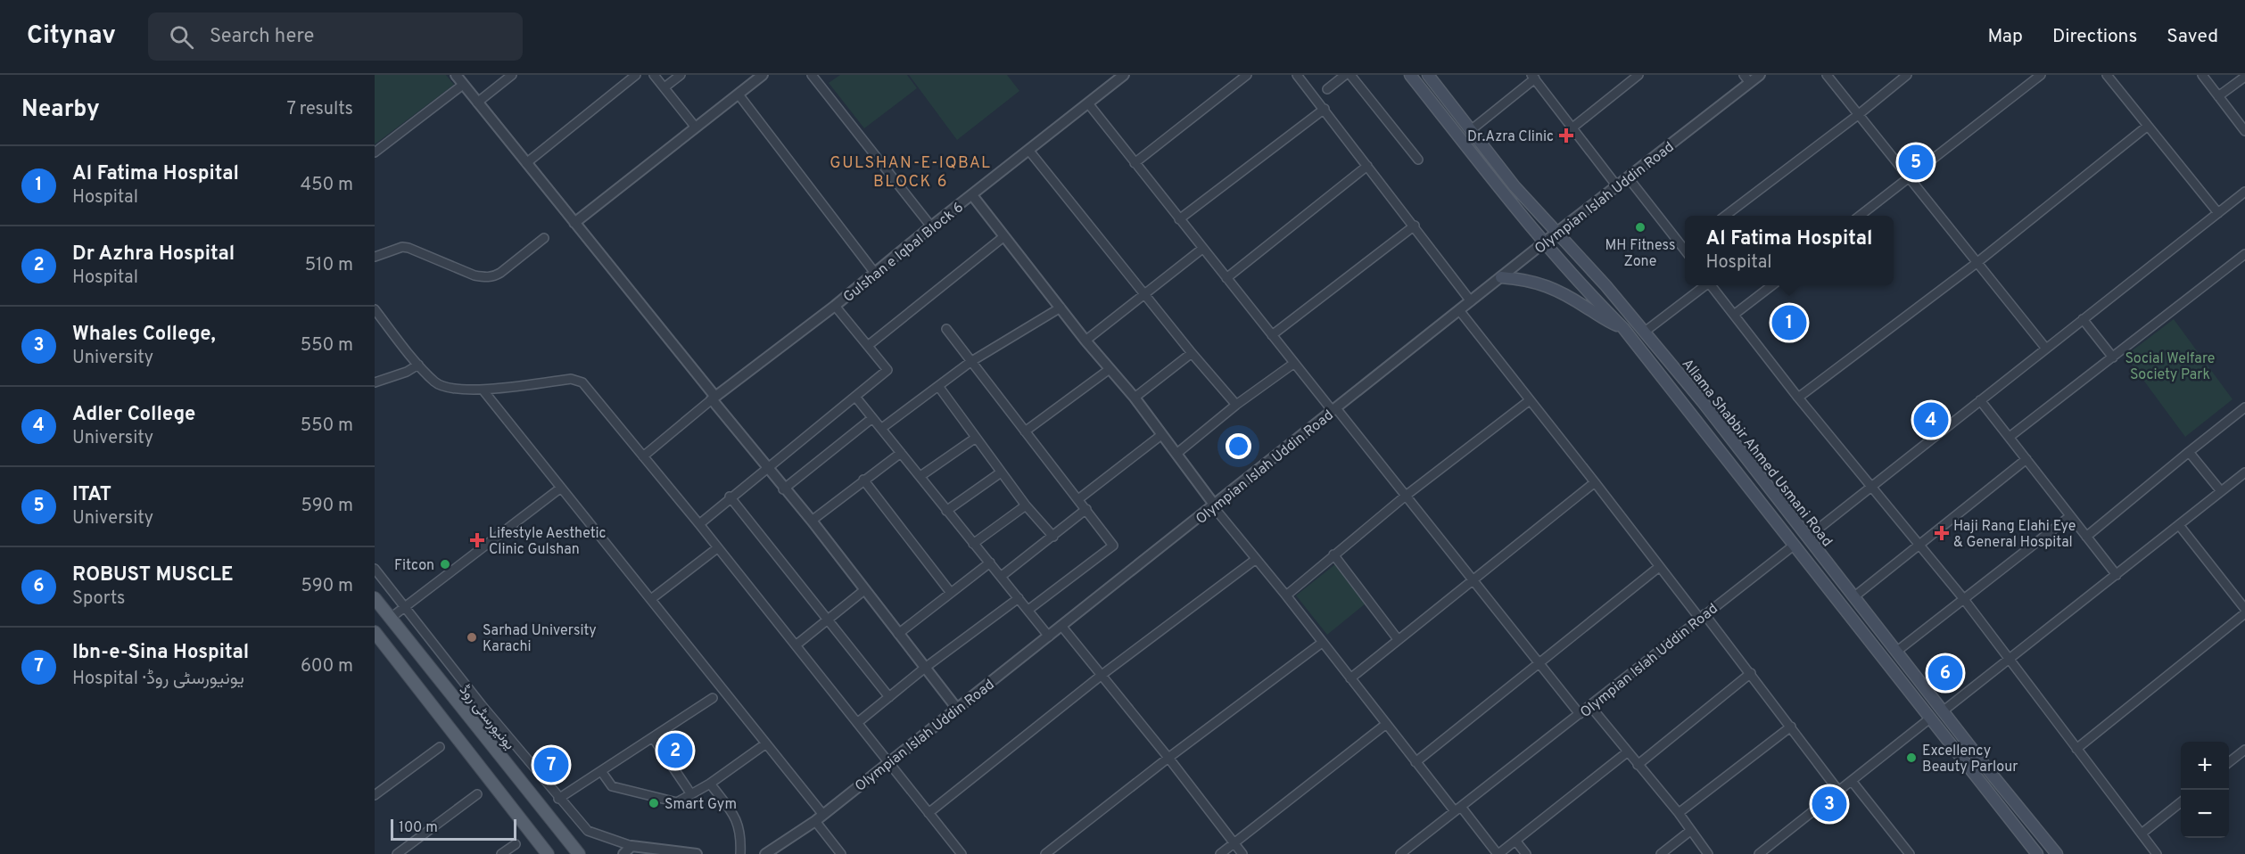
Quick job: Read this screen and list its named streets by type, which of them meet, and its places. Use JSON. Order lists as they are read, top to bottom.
{
  "streets": {
    "main road": ["Allama Shabbir Ahmed Usmani Road", "یونیورسٹی روڈ"],
    "street": ["Olympian Islah Uddin Road", "Gulshan e Iqbal Block 6"]
  },
  "crossings": [
    ["Olympian Islah Uddin Road", "Allama Shabbir Ahmed Usmani Road"]
  ],
  "districts": ["GULSHAN-E-IQBAL BLOCK 6"],
  "parks": ["Social Welfare Society Park"],
  "places": {
    "health": ["Dr.Azra Clinic", "Haji Rang Elahi Eye & General Hospital", "Lifestyle Aesthetic Clinic Gulshan"],
    "other": [
      "MH Fitness Zone",
      "Fitcon",
      "Sarhad University Karachi",
      "Excellency Beauty Parlour",
      "Smart Gym"
    ]
  },
  "scale_bar": "100 m",
  "page": {
    "header": "Citynav",
    "search": "Search here",
    "nav": ["Map", "Directions", "Saved"],
    "heading": ["Nearby", "7 results"],
    "pins": [
      "5",
      "1",
      "4",
      "6",
      "2",
      "7",
      "3"
    ],
    "list": [
      {
        "mark": "1",
        "name": "Al Fatima Hospital",
        "note": "Hospital",
        "value": "450 m"
      },
      {
        "mark": "2",
        "name": "Dr Azhra Hospital",
        "note": "Hospital",
        "value": "510 m"
      },
      {
        "mark": "3",
        "name": "Whales College,",
        "note": "University",
        "value": "550 m"
      },
      {
        "mark": "4",
        "name": "Adler College",
        "note": "University",
        "value": "550 m"
      },
      {
        "mark": "5",
        "name": "ITAT",
        "note": "University",
        "value": "590 m"
      },
      {
        "mark": "6",
        "name": "ROBUST MUSCLE",
        "note": "Sports",
        "value": "590 m"
      },
      {
        "mark": "7",
        "name": "Ibn-e-Sina Hospital",
        "note": "Hospital · یونیورسٹی روڈ",
        "value": "600 m"
      }
    ],
    "popup": ["Al Fatima Hospital", "Hospital"],
    "map_buttons": ["+", "−"],
    "scale": "100 m"
  }
}
